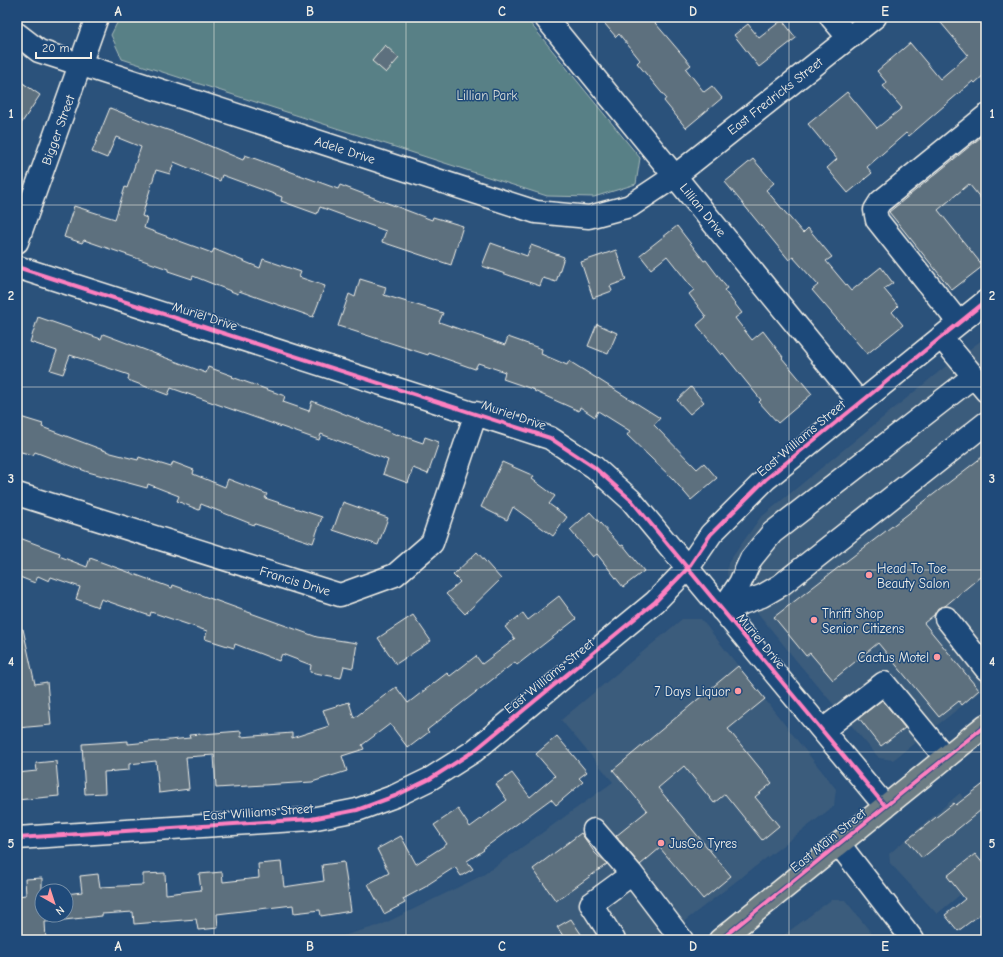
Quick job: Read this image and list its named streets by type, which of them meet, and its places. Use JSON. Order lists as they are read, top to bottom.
{
  "streets": {
    "main road": ["East Main Street"],
    "street": [
      "East Fredricks Street",
      "Bigger Street",
      "Adele Drive",
      "Lillian Drive",
      "Muriel Drive",
      "East Williams Street",
      "Francis Drive"
    ]
  },
  "crossings": [
    ["East Fredricks Street", "Adele Drive"],
    ["East Fredricks Street", "Lillian Drive"],
    ["Bigger Street", "Adele Drive"],
    ["Adele Drive", "Lillian Drive"],
    ["Lillian Drive", "East Williams Street"],
    ["Muriel Drive", "East Williams Street"],
    ["Muriel Drive", "Francis Drive"],
    ["Muriel Drive", "East Main Street"]
  ],
  "parks": ["Lillian Park"],
  "places": [
    "Head To Toe Beauty Salon",
    "Thrift Shop Senior Citizens",
    "Cactus Motel",
    "7 Days Liquor",
    "JusGo Tyres"
  ],
  "scale_bar": "20 m",
  "north": "bottom right",
  "grid": {
    "columns": [
      "A",
      "B",
      "C",
      "D",
      "E"
    ],
    "rows": [
      "1",
      "2",
      "3",
      "4",
      "5"
    ]
  }
}
